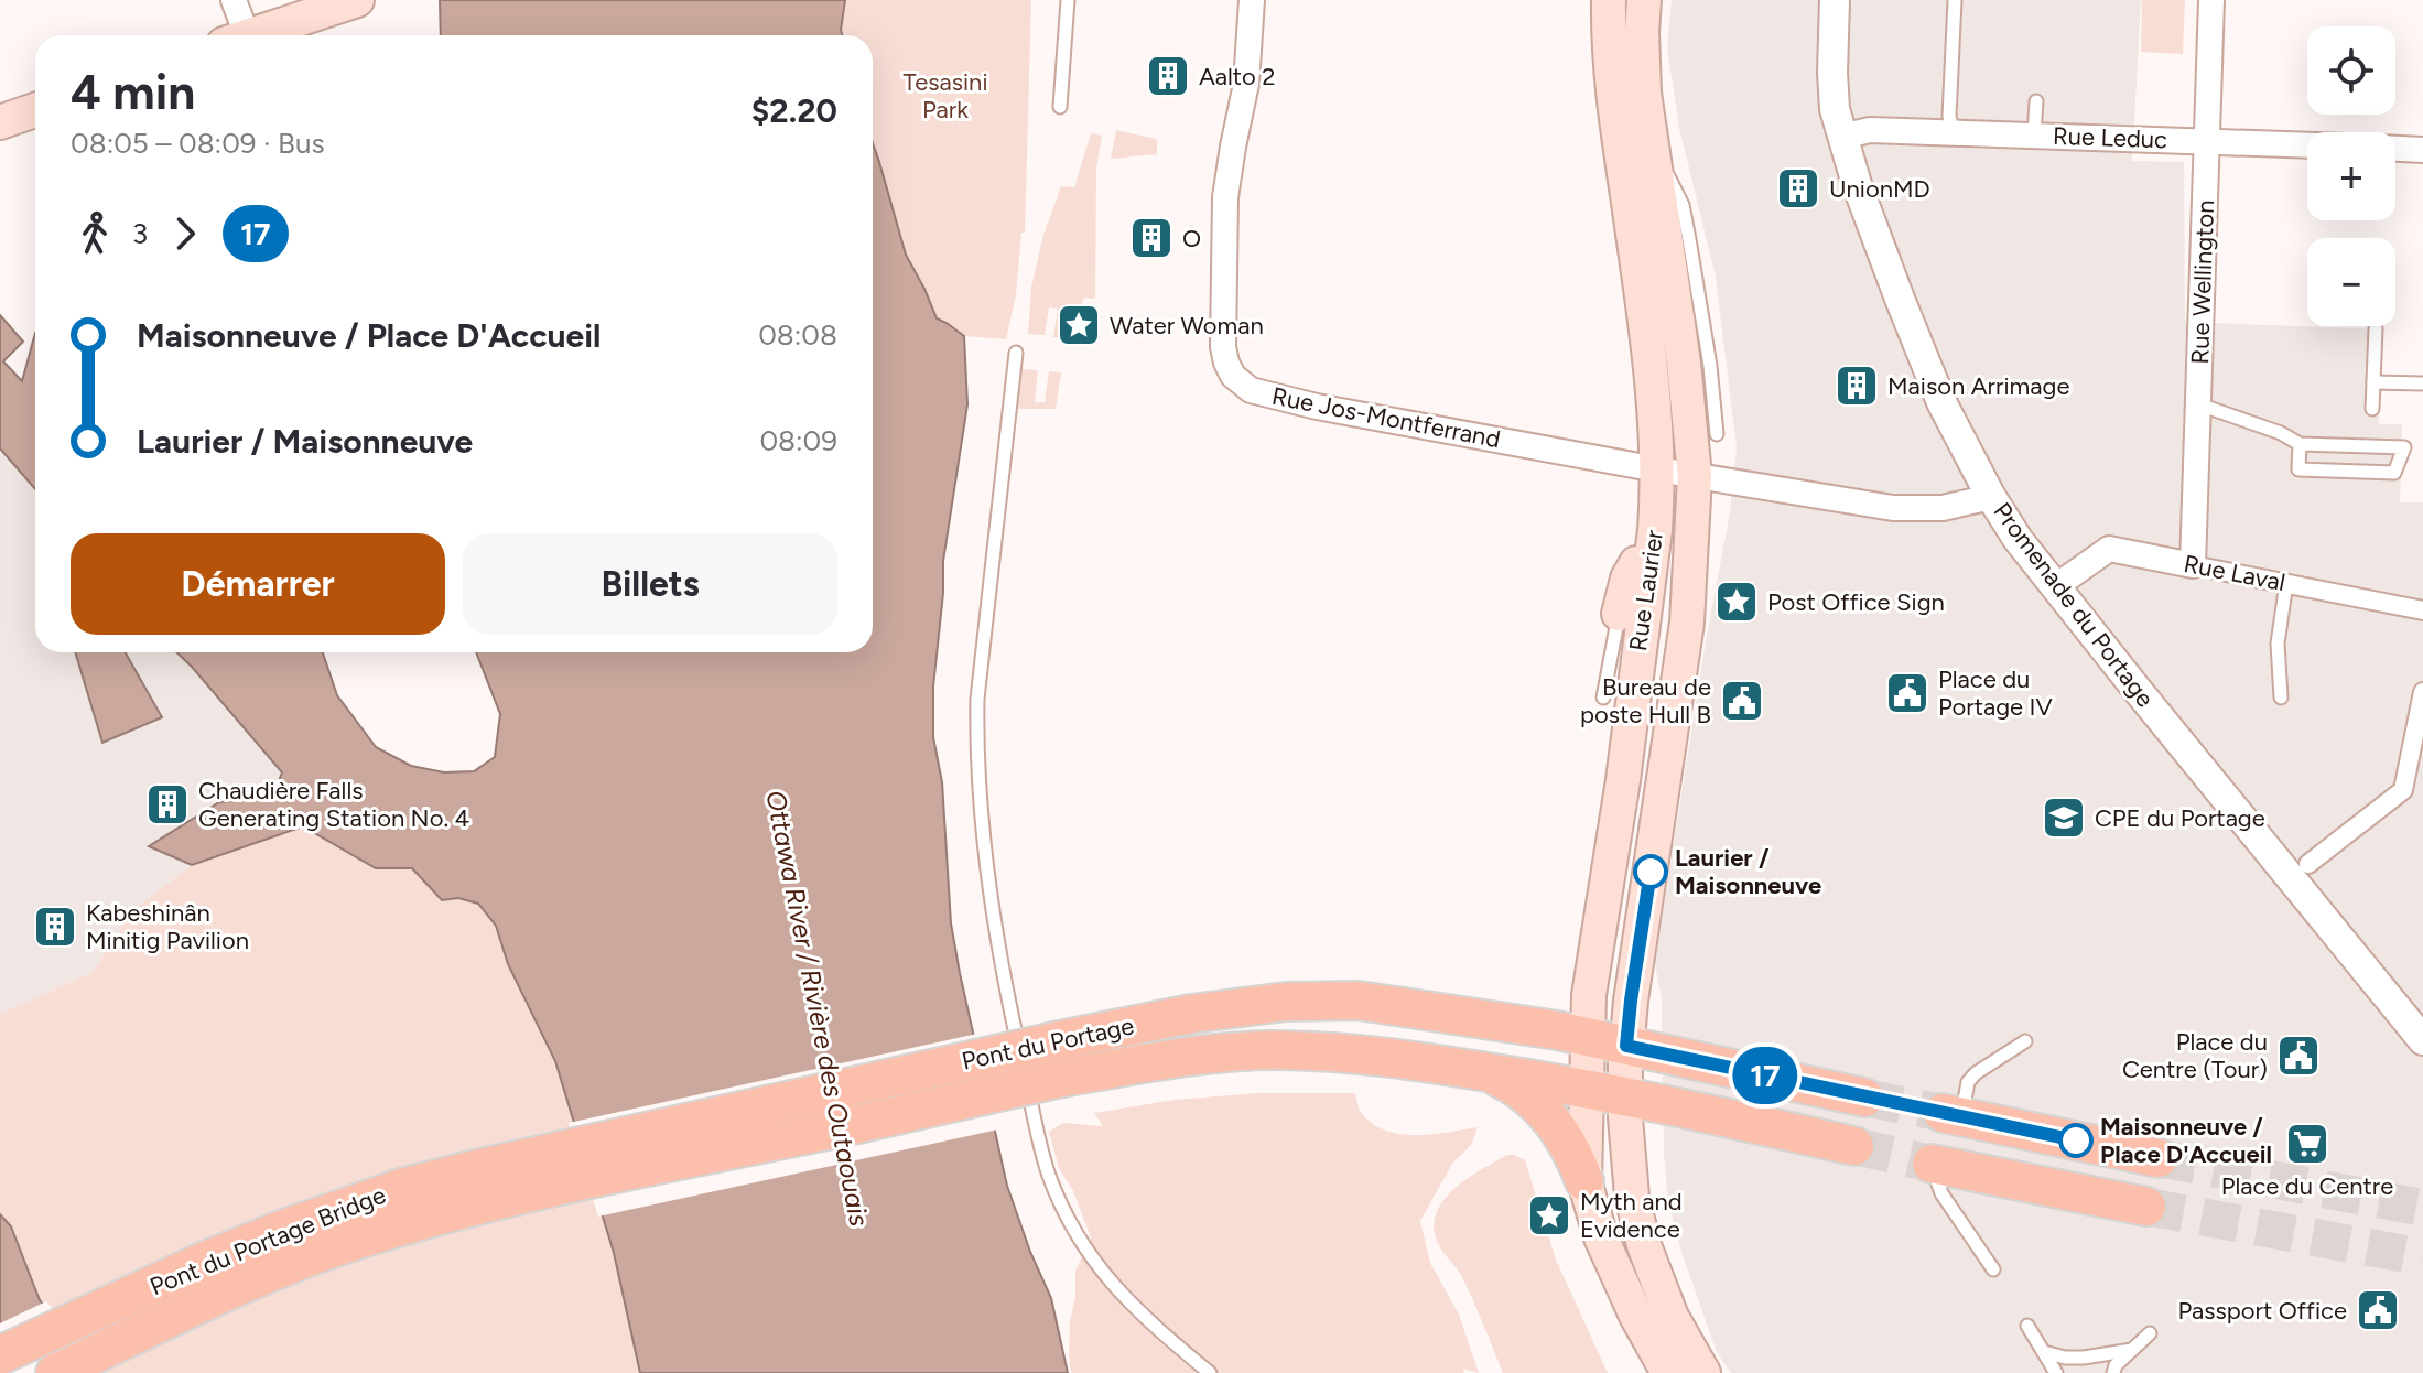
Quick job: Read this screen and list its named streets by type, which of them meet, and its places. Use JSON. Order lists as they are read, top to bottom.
{
  "streets": {
    "main road": ["Rue Laurier", "Pont du Portage", "Pont du Portage Bridge"],
    "street": [
      "Rue Leduc",
      "Rue Wellington",
      "Rue Jos-Montferrand",
      "Rue Laval",
      "Promenade du Portage"
    ]
  },
  "crossings": [
    ["Rue Leduc", "Rue Wellington"],
    ["Rue Leduc", "Promenade du Portage"],
    ["Rue Wellington", "Rue Laval"],
    ["Rue Jos-Montferrand", "Rue Laurier"],
    ["Rue Laval", "Promenade du Portage"],
    ["Rue Laurier", "Pont du Portage"],
    ["Pont du Portage", "Pont du Portage Bridge"]
  ],
  "water": ["Ottawa River / Rivière des Outaouais"],
  "parks": ["Tesasini Park"],
  "places": {
    "building": [
      "Aalto 2",
      "UnionMD",
      "O",
      "Maison Arrimage",
      "Chaudière Falls Generating Station No. 4",
      "Kabeshinân Minitig Pavilion"
    ],
    "place": ["Water Woman", "Post Office Sign", "Myth and Evidence"],
    "public building": [
      "Place du Portage IV",
      "Bureau de poste Hull B",
      "Place du Centre (Tour)",
      "Passport Office"
    ],
    "school or university": ["CPE du Portage"],
    "other": ["Laurier / Maisonneuve", "Maisonneuve / Place D'Accueil"],
    "supermarket": ["Place du Centre"]
  },
  "lines": ["bus line 17"],
  "page": {
    "on_map": "17",
    "map_buttons": ["+", "−"],
    "heading": ["4 min", "08:05 – 08:09 · Bus", "$2.20"],
    "legs": ["3", "17"],
    "list": [
      {
        "name": "Maisonneuve / Place D'Accueil",
        "value": "08:08"
      },
      {
        "name": "Laurier / Maisonneuve",
        "value": "08:09"
      }
    ],
    "buttons": ["Démarrer", "Billets"]
  }
}
